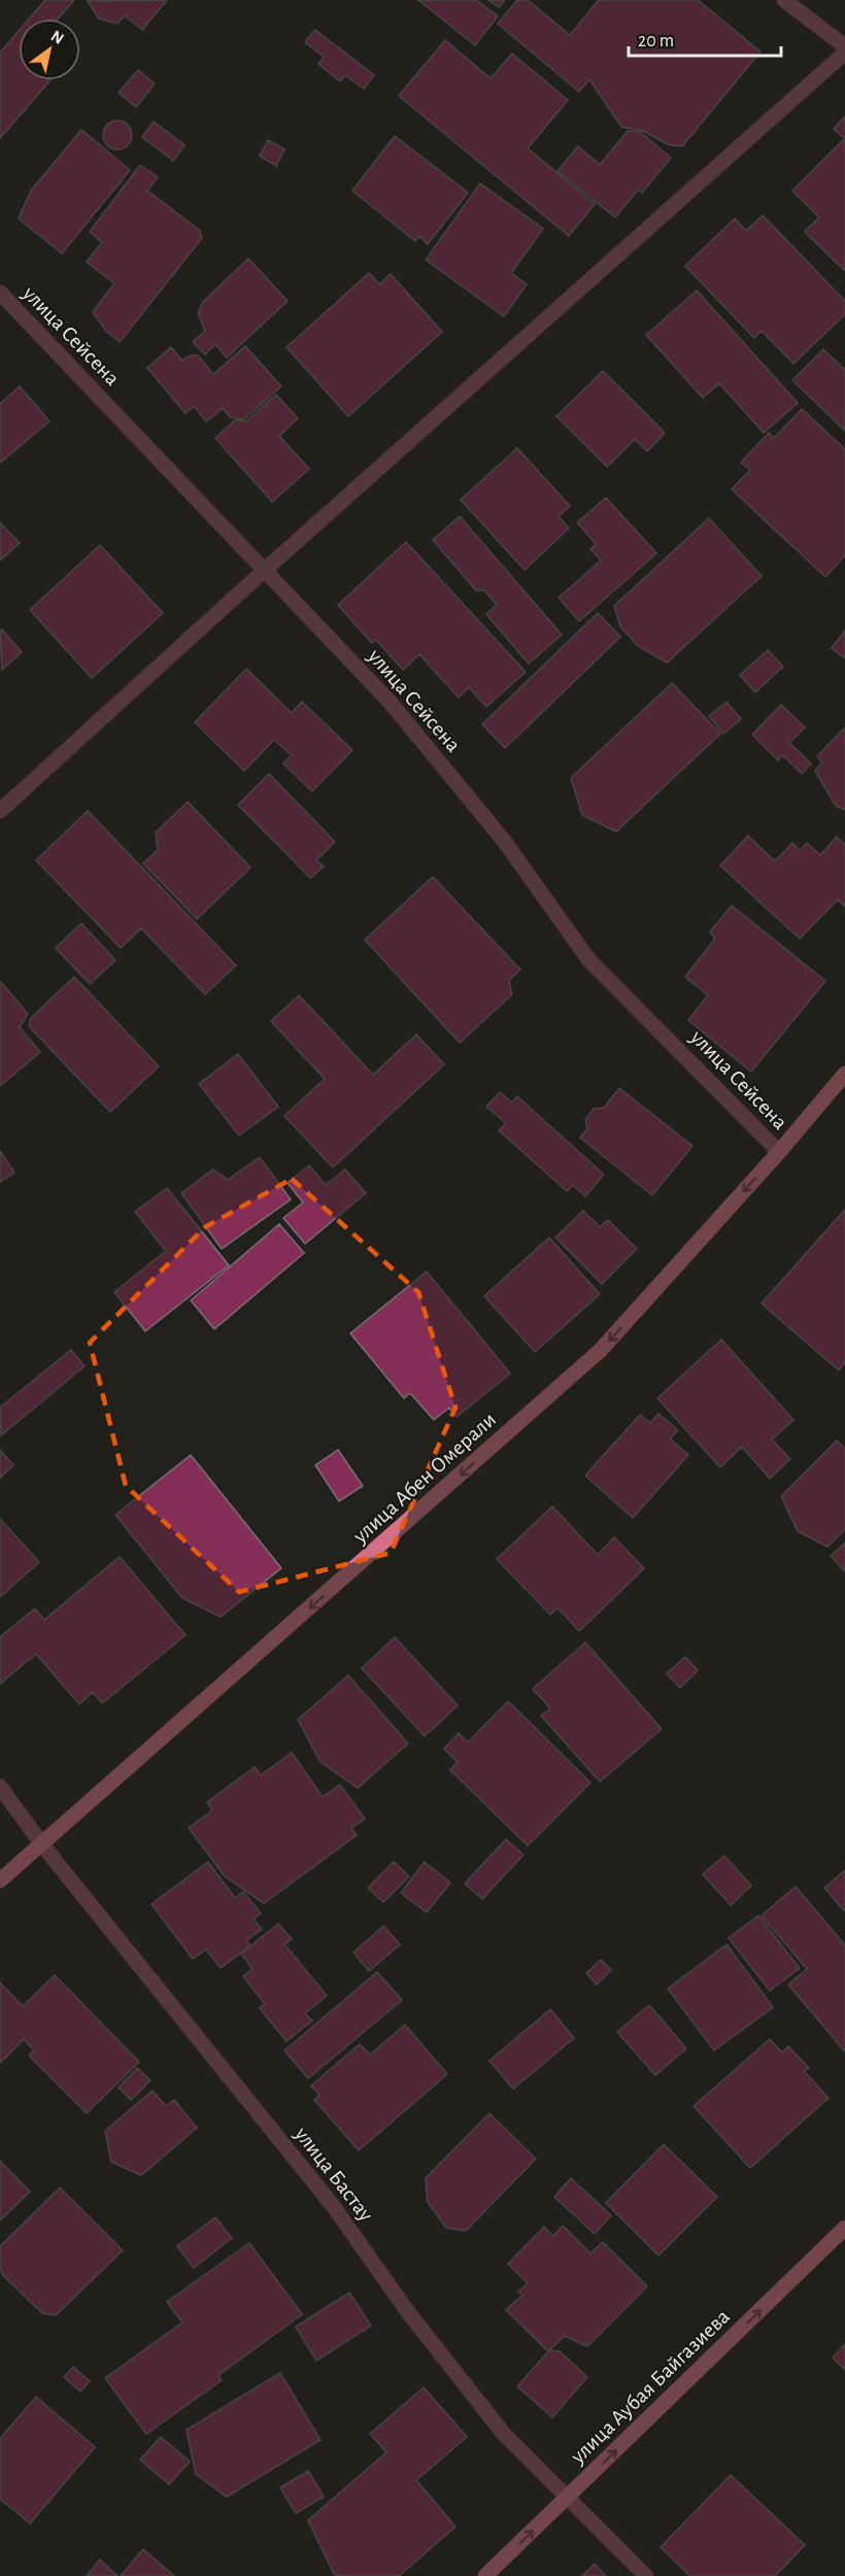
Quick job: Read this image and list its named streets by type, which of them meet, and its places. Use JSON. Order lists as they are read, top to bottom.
{
  "streets": {
    "main road": ["улица Абен Омерали", "улица Аубая Байгазиева"],
    "street": ["улица Сейсена", "улица Бастау"]
  },
  "crossings": [
    ["улица Сейсена", "улица Абен Омерали"],
    ["улица Абен Омерали", "улица Бастау"],
    ["улица Бастау", "улица Аубая Байгазиева"]
  ],
  "one_way": ["улица Абен Омерали", "улица Аубая Байгазиева"],
  "scale_bar": "20 m",
  "north": "top right"
}
